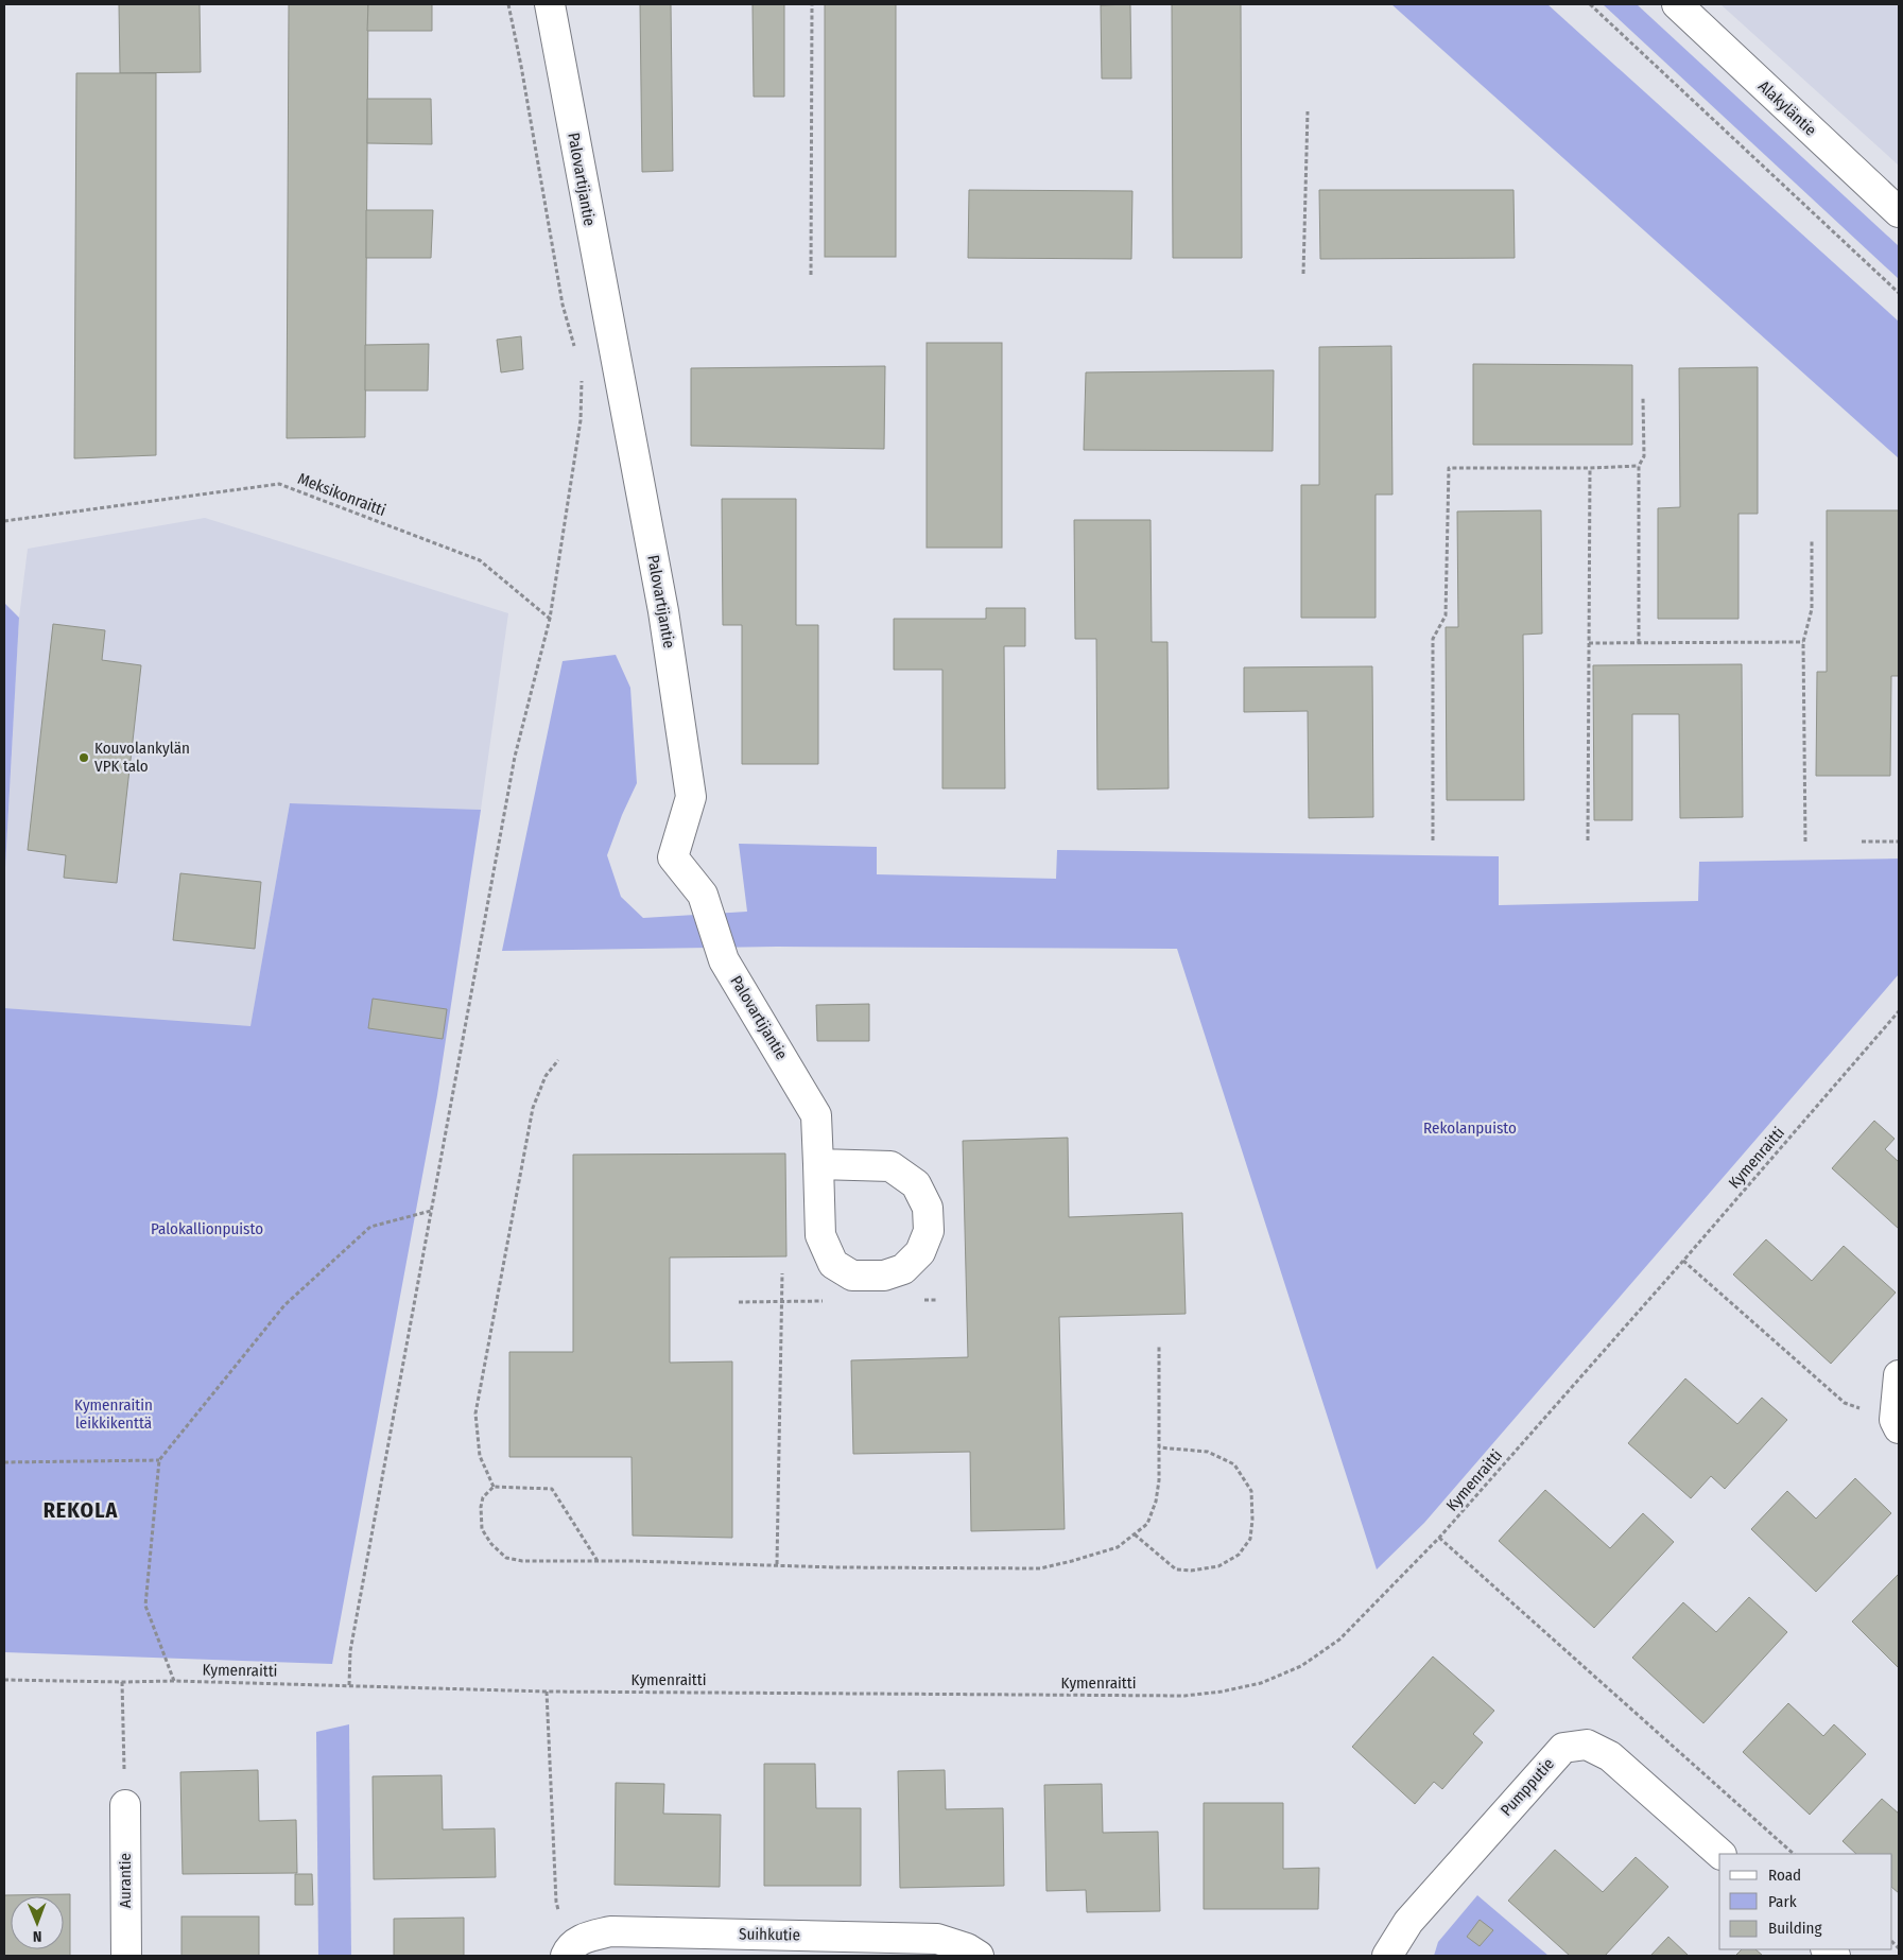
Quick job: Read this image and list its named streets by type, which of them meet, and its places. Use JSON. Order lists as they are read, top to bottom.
{
  "streets": {
    "street": [
      "Alakyläntie",
      "Palovartijantie",
      "Pumpputie",
      "Aurantie",
      "Suihkutie"
    ],
    "path": ["Meksikonraitti", "Kymenraitti"]
  },
  "districts": ["REKOLA"],
  "parks": ["Rekolanpuisto", "Palokallionpuisto", "Kymenraitin leikkikenttä"],
  "places": ["Kouvolankylän VPK talo"],
  "legend": ["Road", "Park", "Building"],
  "north": "bottom"
}
